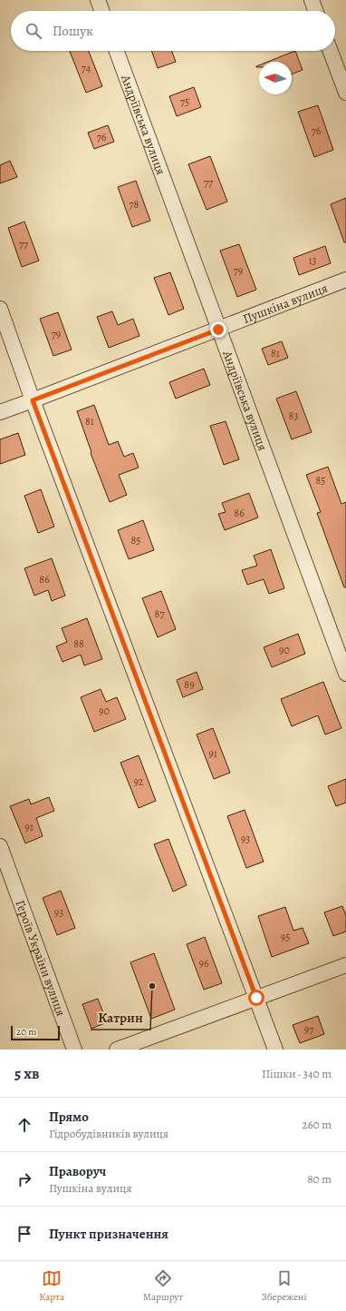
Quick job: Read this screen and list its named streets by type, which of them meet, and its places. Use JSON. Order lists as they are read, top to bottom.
{
  "streets": {
    "street": ["Андріївська вулиця", "Пушкіна вулиця", "Героїв України вулиця"]
  },
  "crossings": [
    ["Андріївська вулиця", "Пушкіна вулиця"]
  ],
  "places": ["Катрин"],
  "house_numbers": [
    "74",
    "75",
    "76",
    "76",
    "77",
    "78",
    "77",
    "13",
    "79",
    "79",
    "81",
    "83",
    "81",
    "85",
    "86",
    "85",
    "86",
    "87",
    "88",
    "90",
    "89",
    "90",
    "91",
    "92",
    "91",
    "93",
    "93",
    "95",
    "96",
    "97"
  ],
  "scale_bar": "20 m",
  "north": "left",
  "page": {
    "search": "Пошук",
    "scale": "20 m",
    "heading": ["5 хв", "Пішки · 340 m"],
    "list": [
      ["Прямо", "Гідробудівників вулиця", "260 m"],
      ["Праворуч", "Пушкіна вулиця", "80 m"],
      "Пункт призначення"
    ],
    "nav": ["Карта", "Маршрут", "Збережені"]
  }
}
